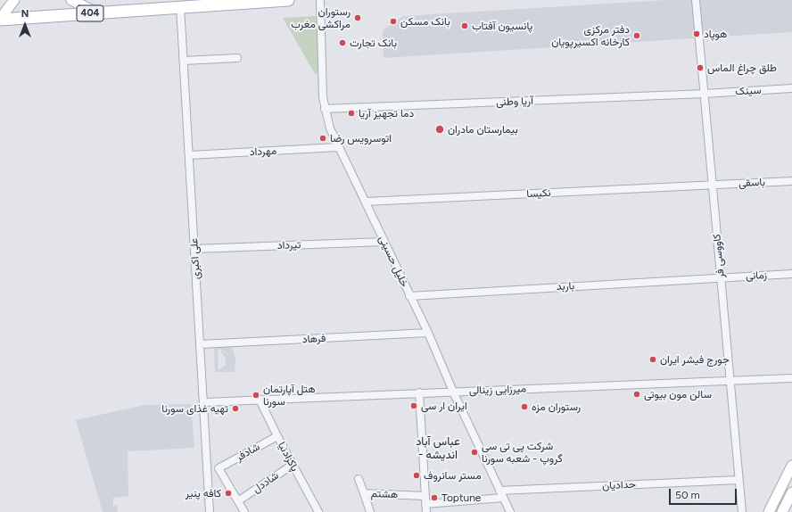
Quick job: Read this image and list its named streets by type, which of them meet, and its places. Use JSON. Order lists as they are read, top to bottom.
{
  "streets": {
    "main road": ["404"],
    "street": [
      "سینک",
      "آریا وطنی",
      "مهرداد",
      "باسقی",
      "نکیسا",
      "تیرداد",
      "کاووسی فر",
      "علی‌ اکبری",
      "خلیل حسینی",
      "زمانی",
      "باربد",
      "فرهاد",
      "میرزایی زینالی",
      "شادفر",
      "پاکزادنیا",
      "شاددل",
      "حدادیان",
      "هشتم"
    ]
  },
  "crossings": [
    ["404", "علی‌ اکبری"],
    ["سینک", "آریا وطنی"],
    ["سینک", "کاووسی فر"],
    ["آریا وطنی", "کاووسی فر"],
    ["آریا وطنی", "خلیل حسینی"],
    ["مهرداد", "علی‌ اکبری"],
    ["مهرداد", "خلیل حسینی"],
    ["باسقی", "نکیسا"],
    ["باسقی", "کاووسی فر"],
    ["نکیسا", "کاووسی فر"],
    ["نکیسا", "خلیل حسینی"],
    ["تیرداد", "علی‌ اکبری"],
    ["تیرداد", "خلیل حسینی"],
    ["کاووسی فر", "زمانی"],
    ["کاووسی فر", "باربد"],
    ["کاووسی فر", "میرزایی زینالی"],
    ["کاووسی فر", "حدادیان"],
    ["علی‌ اکبری", "فرهاد"],
    ["علی‌ اکبری", "میرزایی زینالی"],
    ["خلیل حسینی", "باربد"],
    ["خلیل حسینی", "فرهاد"],
    ["خلیل حسینی", "میرزایی زینالی"],
    ["خلیل حسینی", "حدادیان"],
    ["زمانی", "باربد"],
    ["میرزایی زینالی", "پاکزادنیا"],
    ["شادفر", "پاکزادنیا"],
    ["شادفر", "شاددل"],
    ["پاکزادنیا", "شاددل"]
  ],
  "districts": ["عباس آباد - اندیشه"],
  "places": [
    "رستوران مراکشی مغرب",
    "بانک مسکن",
    "پانسیون آفتاب",
    "هوپاد",
    "دفتر مرکزی کارخانه اکسیرپویان",
    "بانک تجارت",
    "طلق چراغ الماس",
    "دما تجهیز آریا",
    "بیمارستان مادران",
    "اتوسرویس رضا",
    "جورج فیشر ایران",
    "سالن مون بیوتی",
    "هتل آپارتمان سورنا",
    "ایران ار سی",
    "رستوران مزه",
    "تهیه غذای سورنا",
    "شرکت پی تی سی گروپ - شعبه سورنا",
    "مستر سانروف",
    "کافه پنیر",
    "Toptune"
  ],
  "scale_bar": "50 m",
  "north": "top"
}
